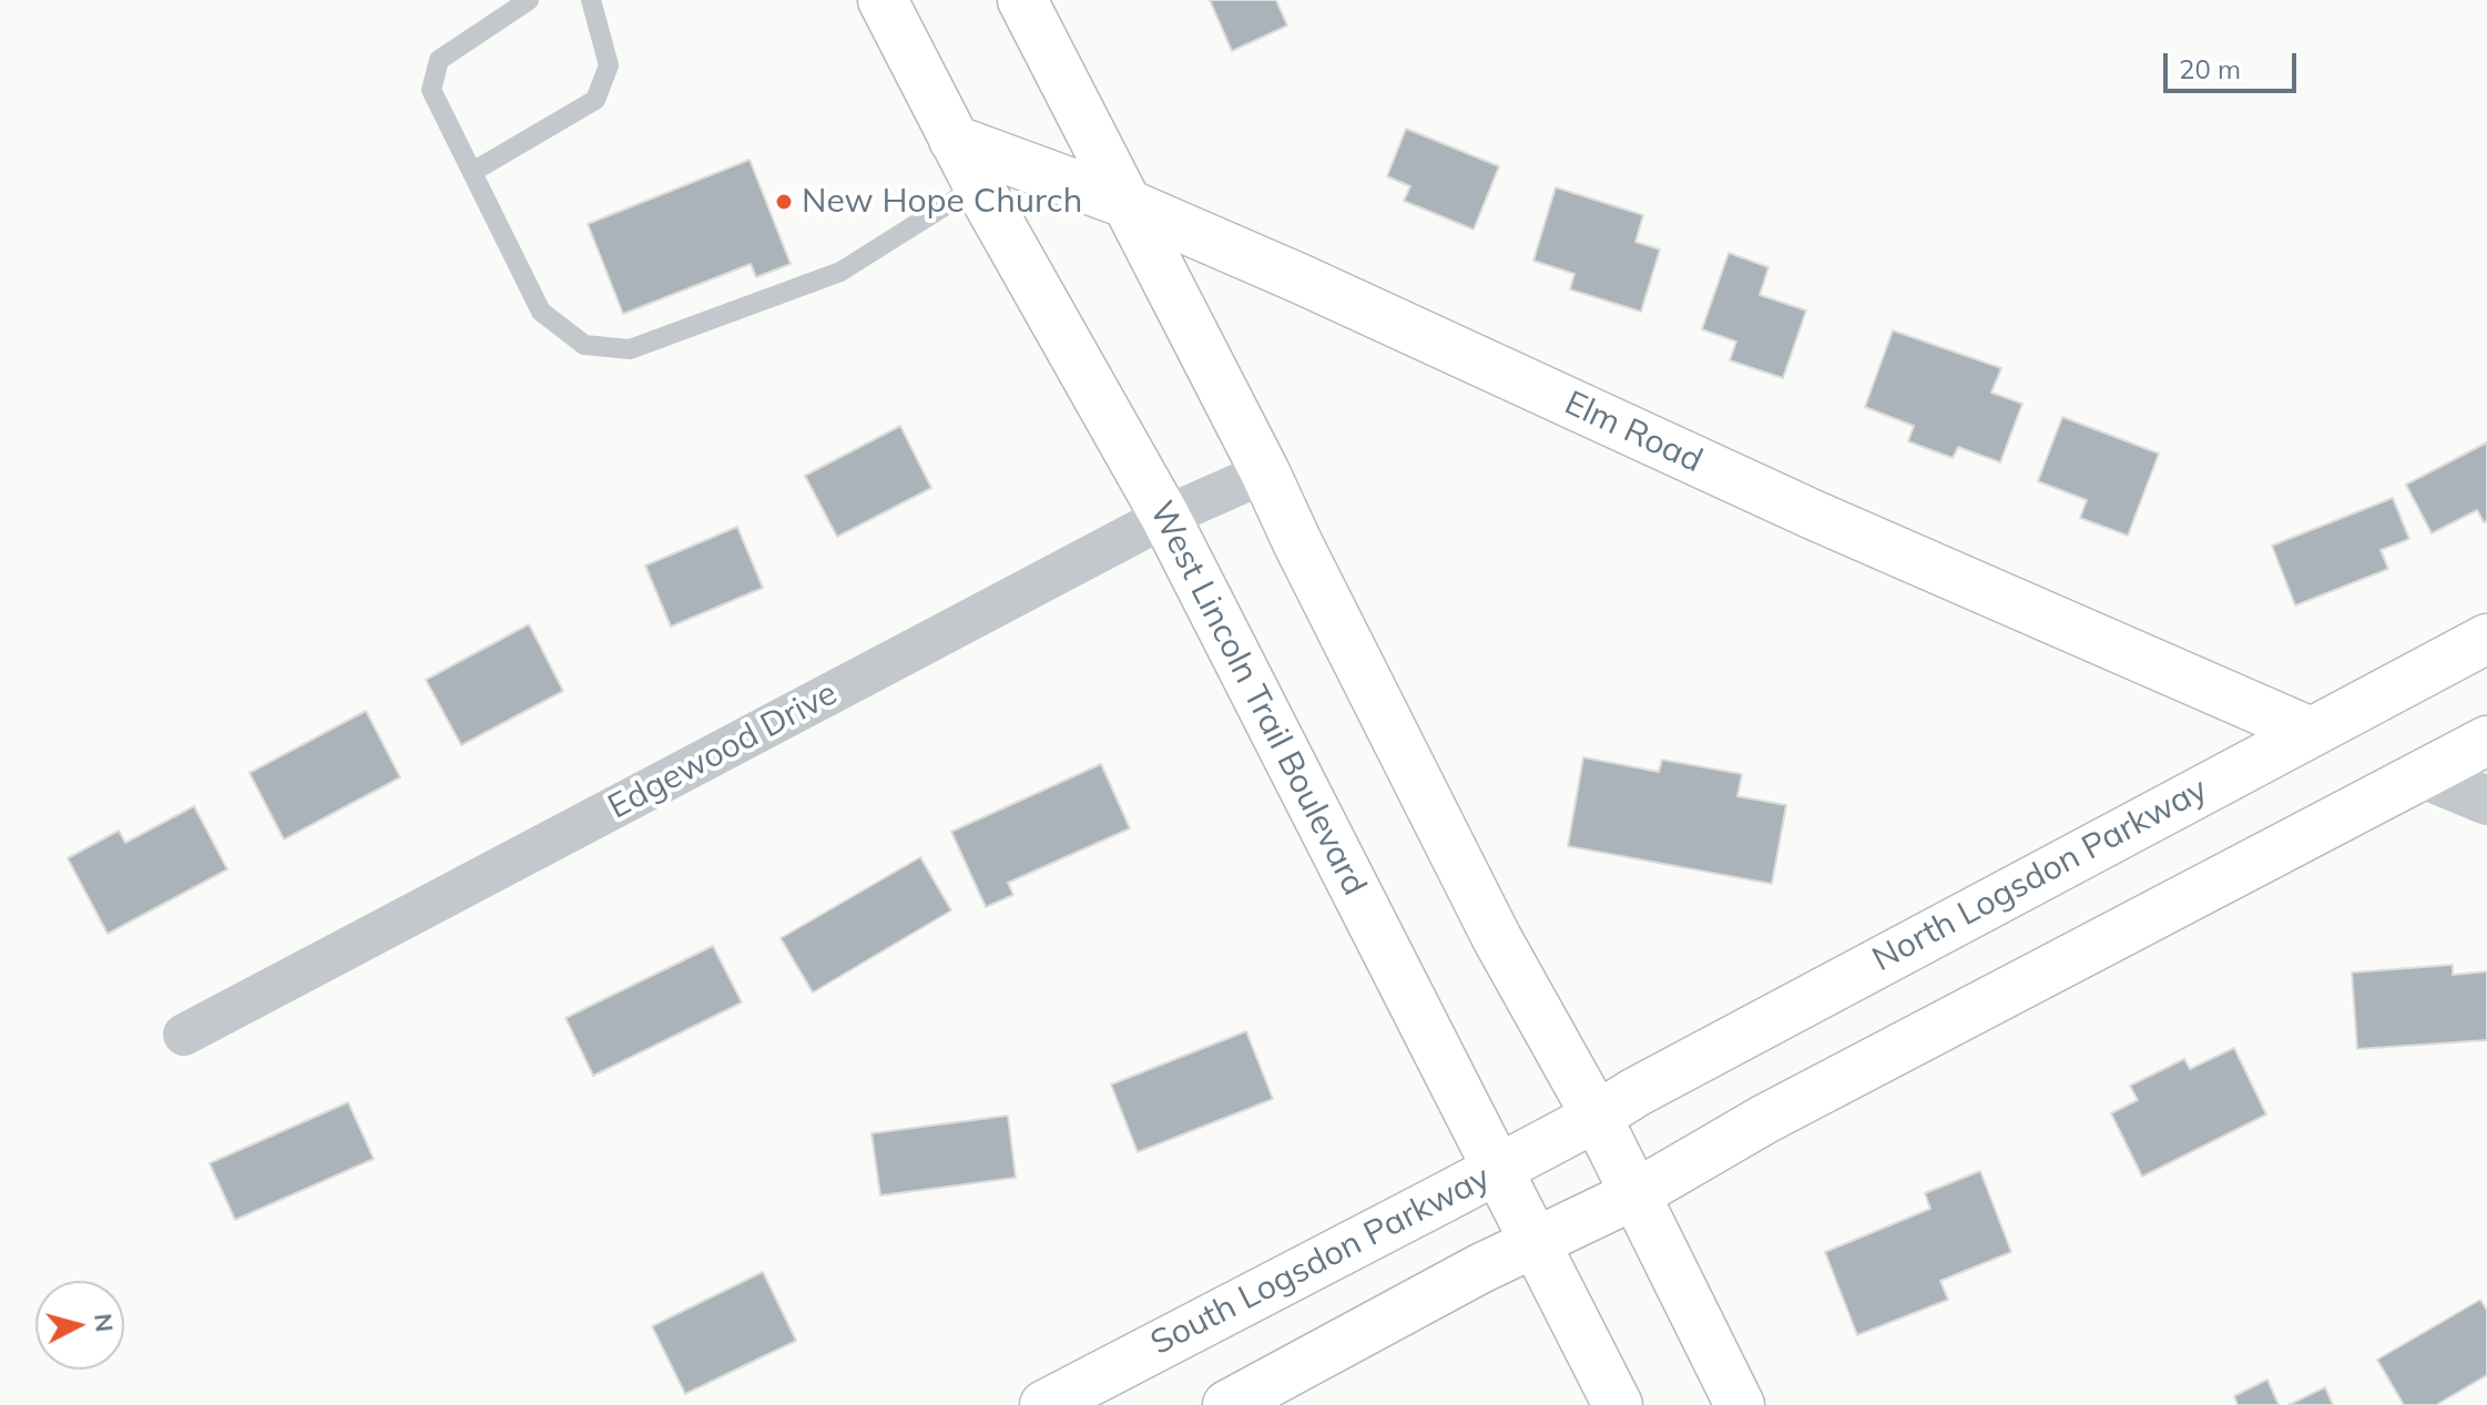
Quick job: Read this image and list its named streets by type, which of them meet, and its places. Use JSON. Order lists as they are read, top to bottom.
{
  "streets": {
    "main road": [
      "Elm Road",
      "West Lincoln Trail Boulevard",
      "North Logsdon Parkway",
      "South Logsdon Parkway"
    ],
    "street": ["Edgewood Drive"]
  },
  "crossings": [
    ["Elm Road", "West Lincoln Trail Boulevard"],
    ["Elm Road", "North Logsdon Parkway"],
    ["West Lincoln Trail Boulevard", "Edgewood Drive"],
    ["West Lincoln Trail Boulevard", "South Logsdon Parkway"],
    ["North Logsdon Parkway", "South Logsdon Parkway"]
  ],
  "places": ["New Hope Church"],
  "scale_bar": "20 m",
  "north": "right"
}
